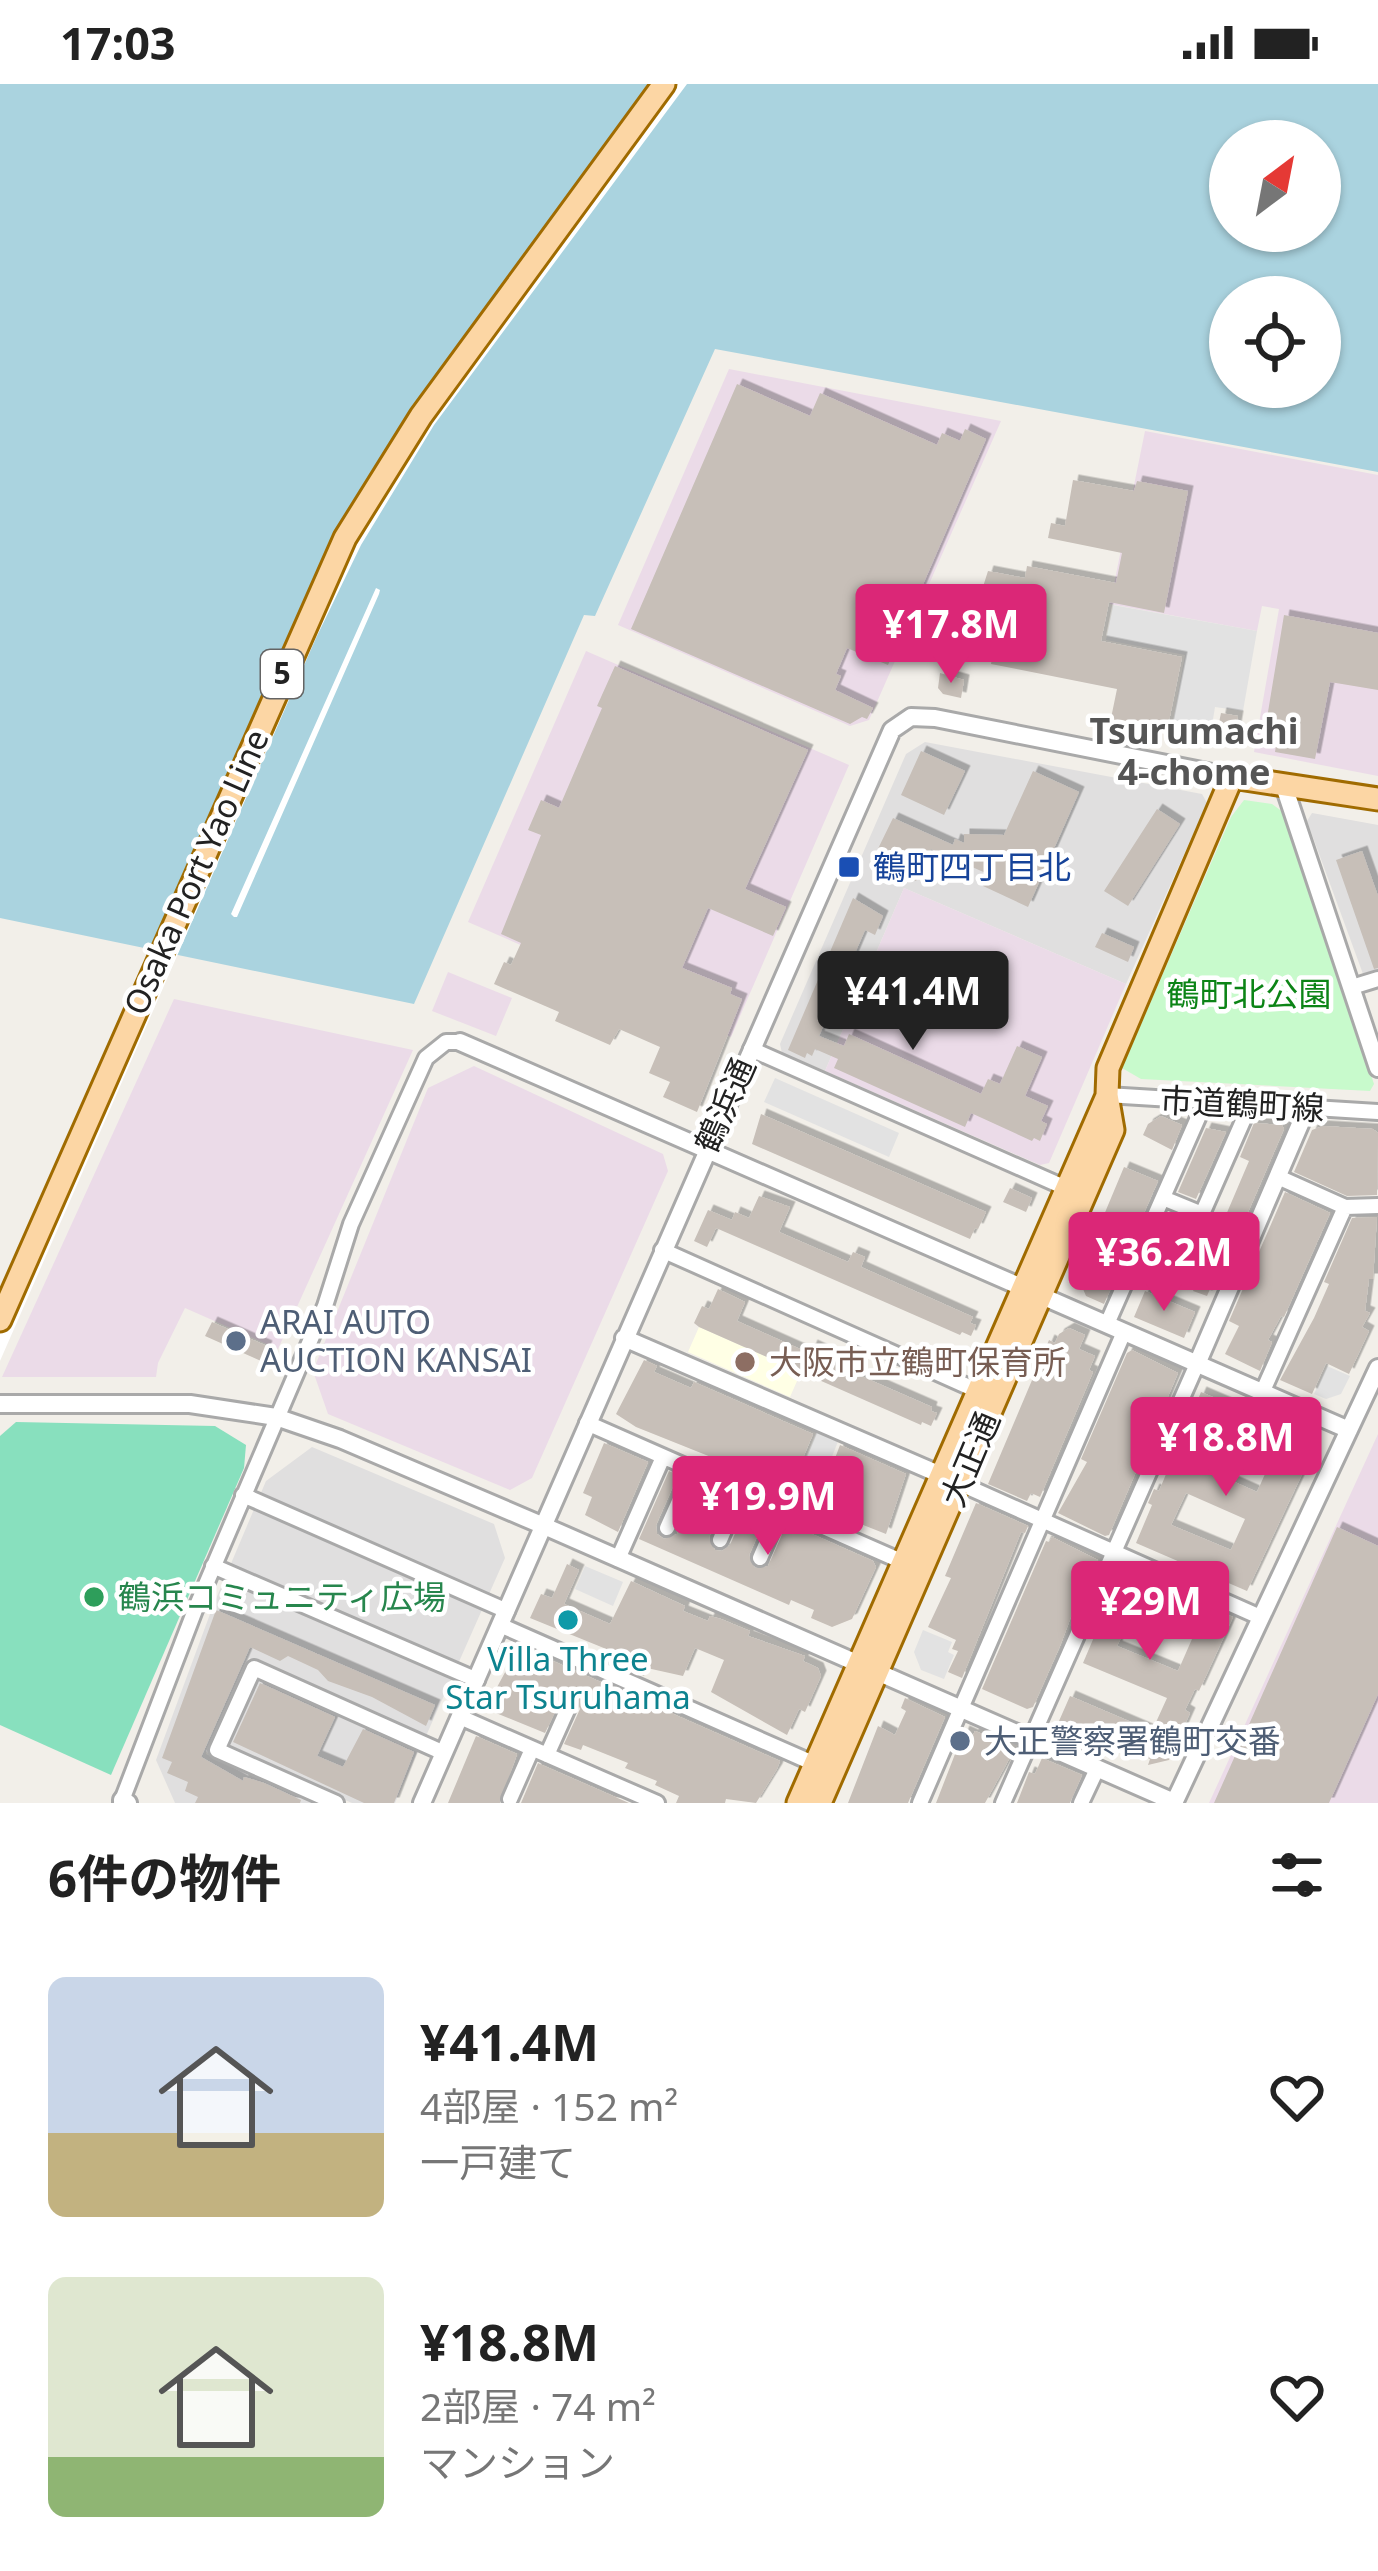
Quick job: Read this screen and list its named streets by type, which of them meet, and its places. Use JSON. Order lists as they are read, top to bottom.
{
  "streets": {
    "main road": ["5", "Osaka Port Yao Line", "大正通"],
    "street": ["市道鶴町線", "鶴浜通"]
  },
  "crossings": [
    ["市道鶴町線", "大正通"]
  ],
  "districts": ["Tsurumachi 4-chome"],
  "parks": ["鶴町北公園"],
  "places": {
    "transit": ["鶴町四丁目北"],
    "other": [
      "ARAI AUTO AUCTION KANSAI",
      "大阪市立鶴町保育所",
      "鶴浜コミュニティ広場",
      "Villa Three Star Tsuruhama",
      "大正警察署鶴町交番"
    ]
  },
  "north": "top right",
  "page": {
    "status": "17:03",
    "price": [
      "¥17.8M",
      "¥41.4M",
      "¥36.2M",
      "¥18.8M",
      "¥19.9M",
      "¥29M"
    ],
    "heading": "6件の物件",
    "list": [
      {
        "name": "¥41.4M",
        "note": "4部屋 · 152 m² · 一戸建て"
      },
      {
        "name": "¥18.8M",
        "note": "2部屋 · 74 m² · マンション"
      }
    ]
  }
}
